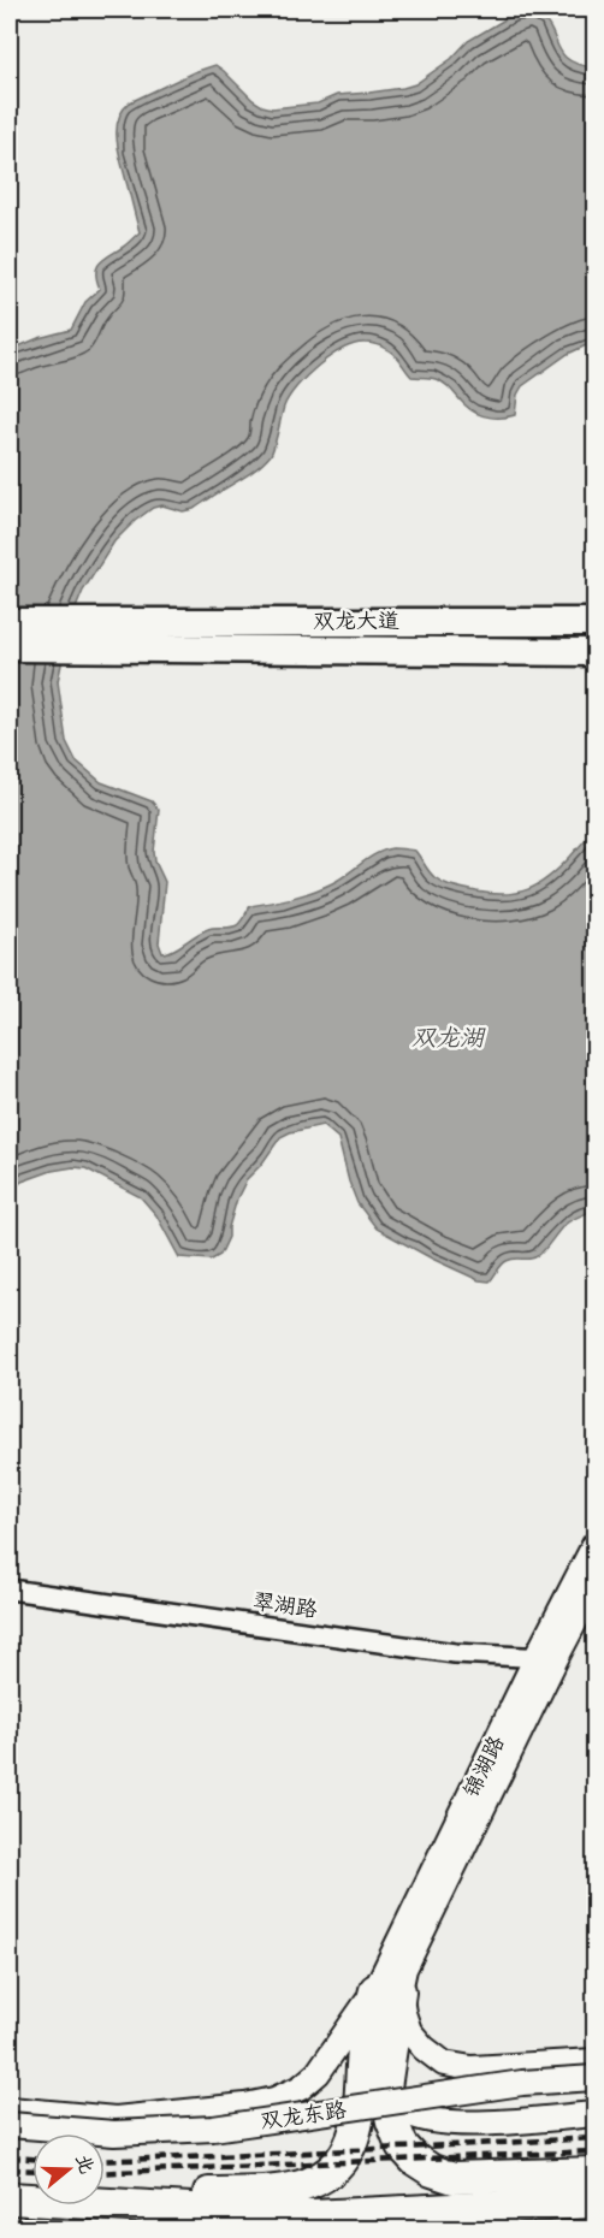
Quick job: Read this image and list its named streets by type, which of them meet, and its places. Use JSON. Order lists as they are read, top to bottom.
{
  "streets": {
    "main road": ["双龙大道"],
    "street": ["翠湖路", "锦湖路", "双龙东路"]
  },
  "crossings": [
    ["翠湖路", "锦湖路"]
  ],
  "water": ["双龙湖"],
  "north": "right"
}
